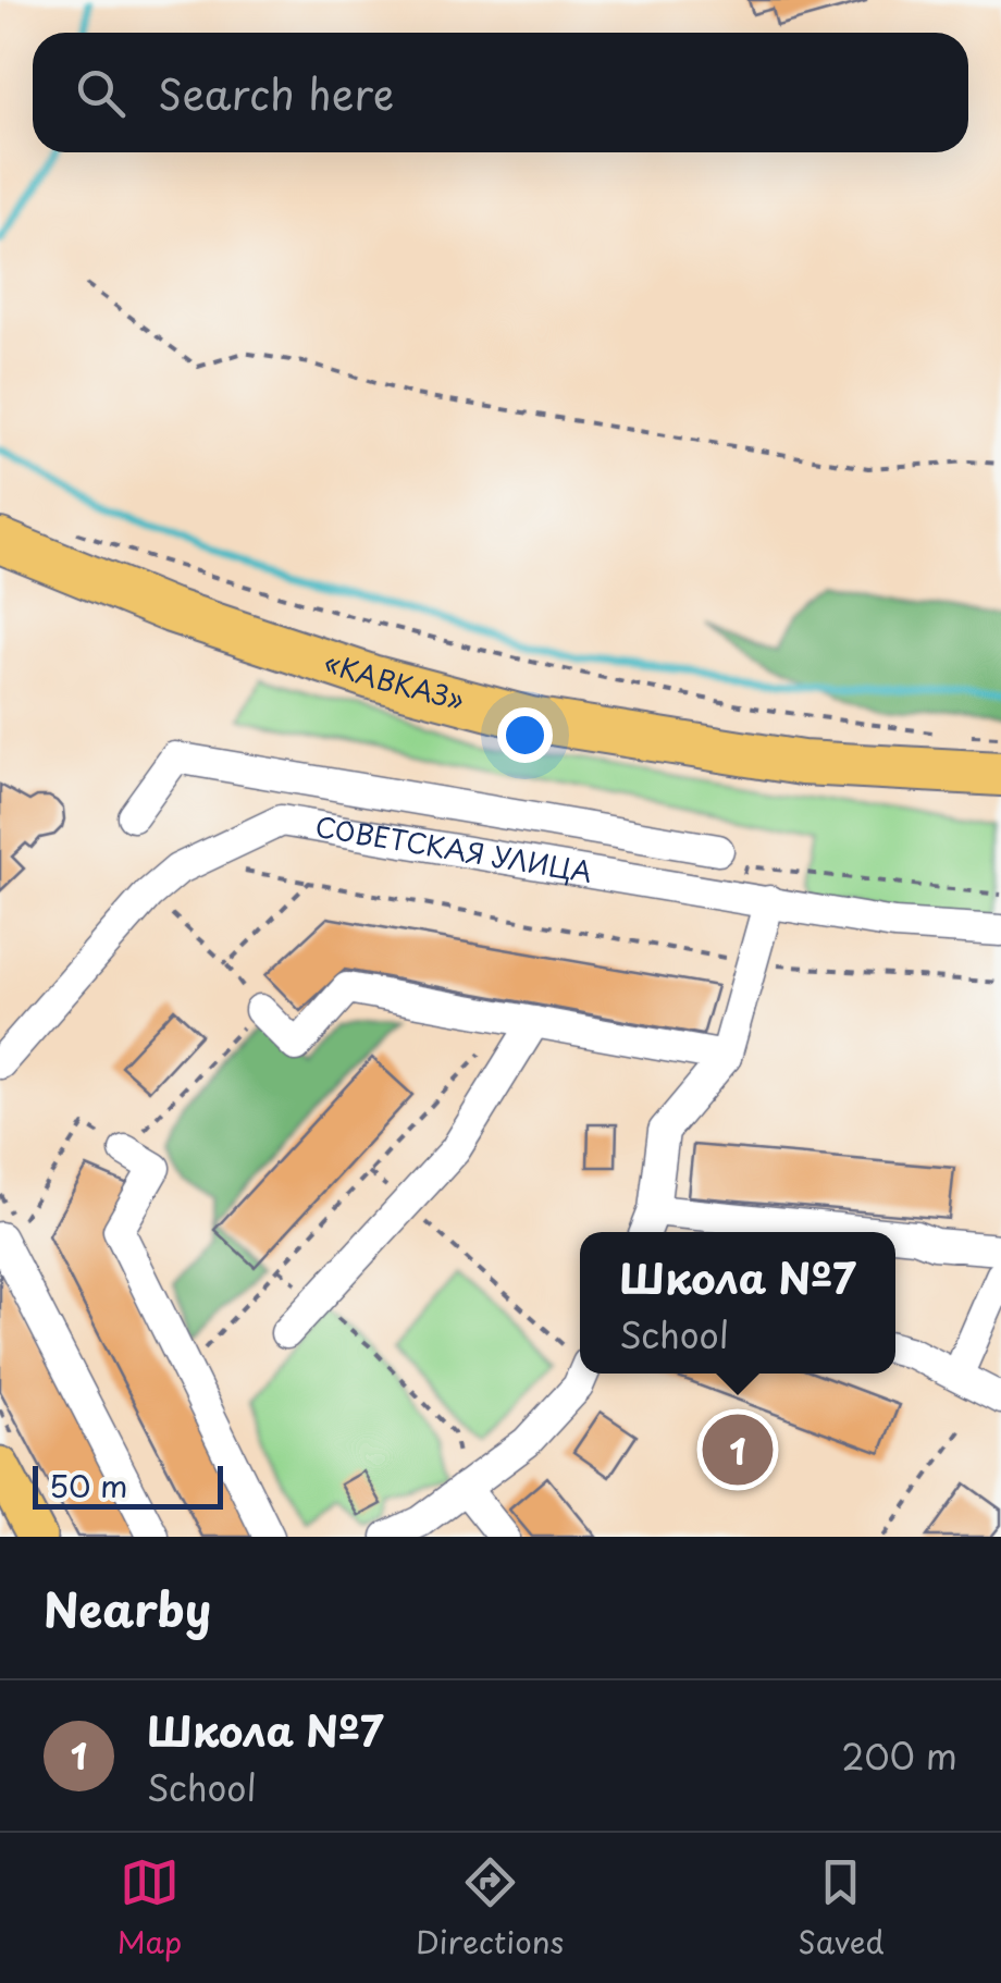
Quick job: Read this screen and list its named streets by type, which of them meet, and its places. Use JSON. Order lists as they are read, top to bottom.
{
  "streets": {
    "highway": ["«КАВКАЗ»"],
    "street": ["СОВЕТСКАЯ УЛИЦА"]
  },
  "scale_bar": "50 m",
  "page": {
    "search": "Search here",
    "popup": ["Школа №7", "School"],
    "pins": "1",
    "scale": "50 m",
    "heading": "Nearby",
    "list": [
      {
        "mark": "1",
        "name": "Школа №7",
        "note": "School",
        "value": "200 m"
      }
    ],
    "nav": ["Map", "Directions", "Saved"]
  }
}
